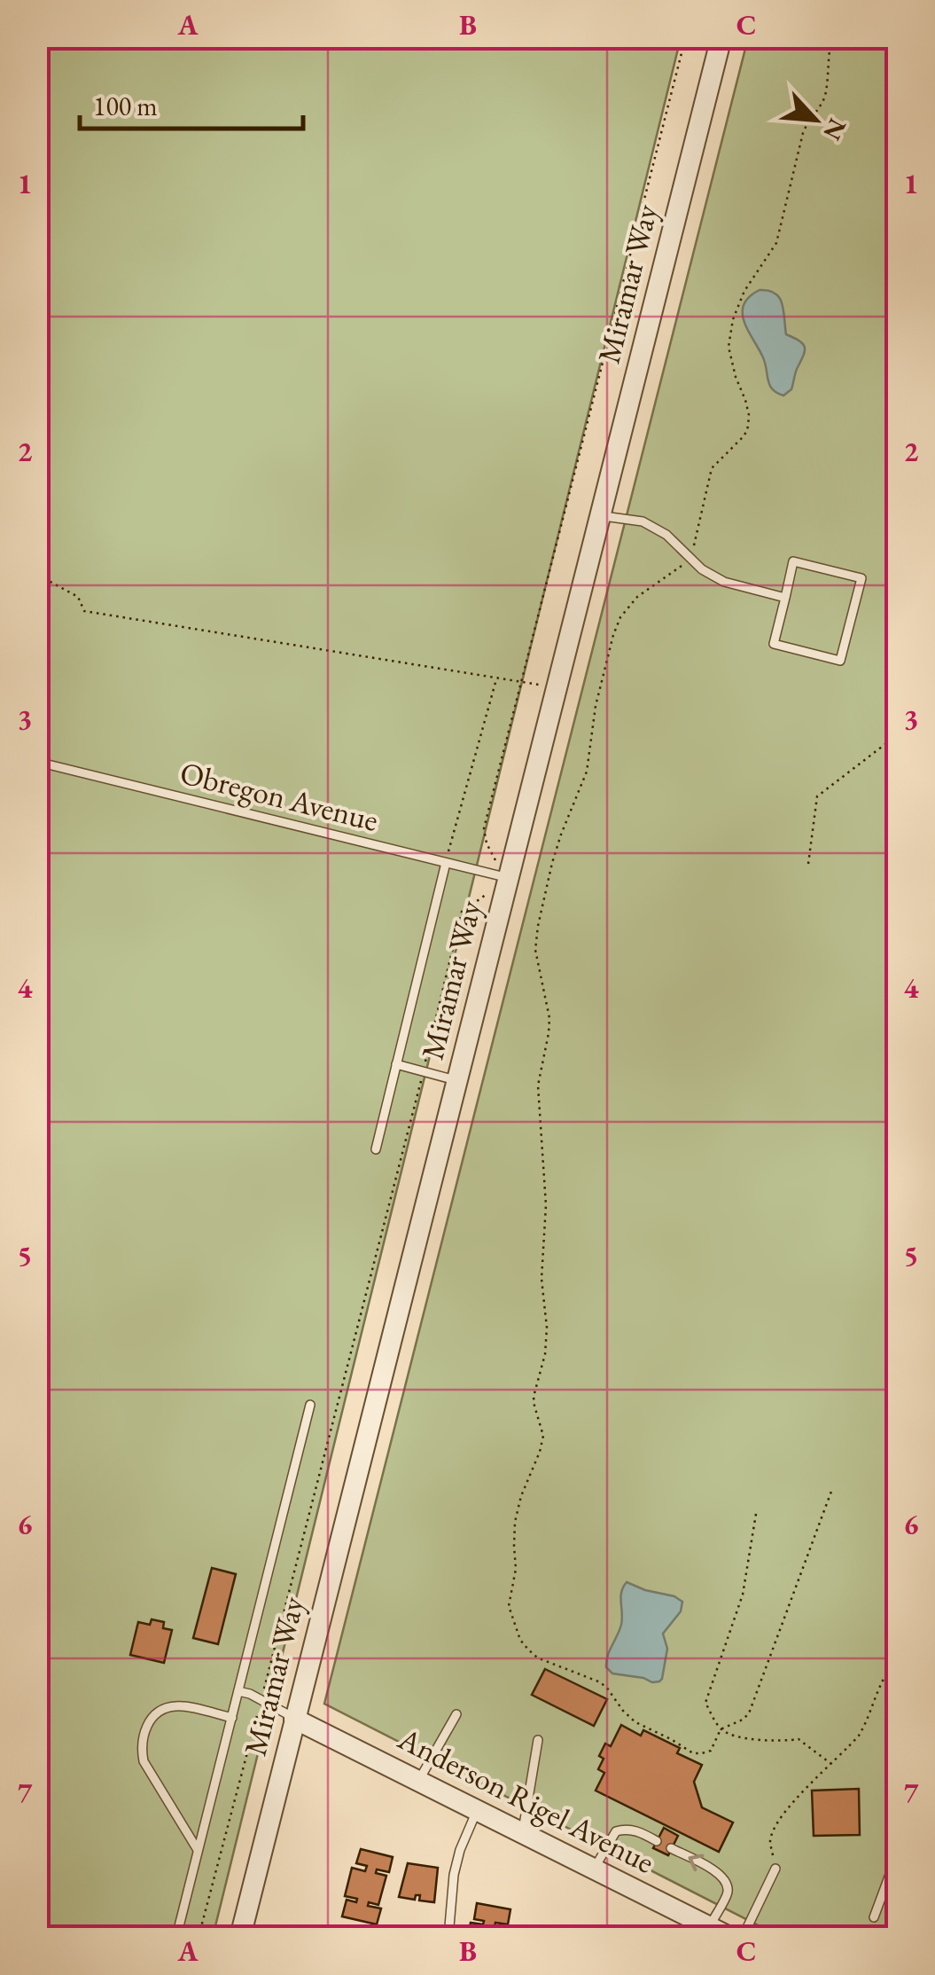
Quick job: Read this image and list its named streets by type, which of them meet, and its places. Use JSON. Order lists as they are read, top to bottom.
{
  "streets": {
    "street": ["Miramar Way", "Anderson Rigel Avenue"],
    "lane": ["Obregon Avenue"]
  },
  "crossings": [
    ["Miramar Way", "Obregon Avenue"],
    ["Miramar Way", "Anderson Rigel Avenue"]
  ],
  "scale_bar": "100 m",
  "north": "bottom right",
  "grid": {
    "columns": ["A", "B", "C"],
    "rows": [
      "1",
      "2",
      "3",
      "4",
      "5",
      "6",
      "7"
    ]
  }
}
